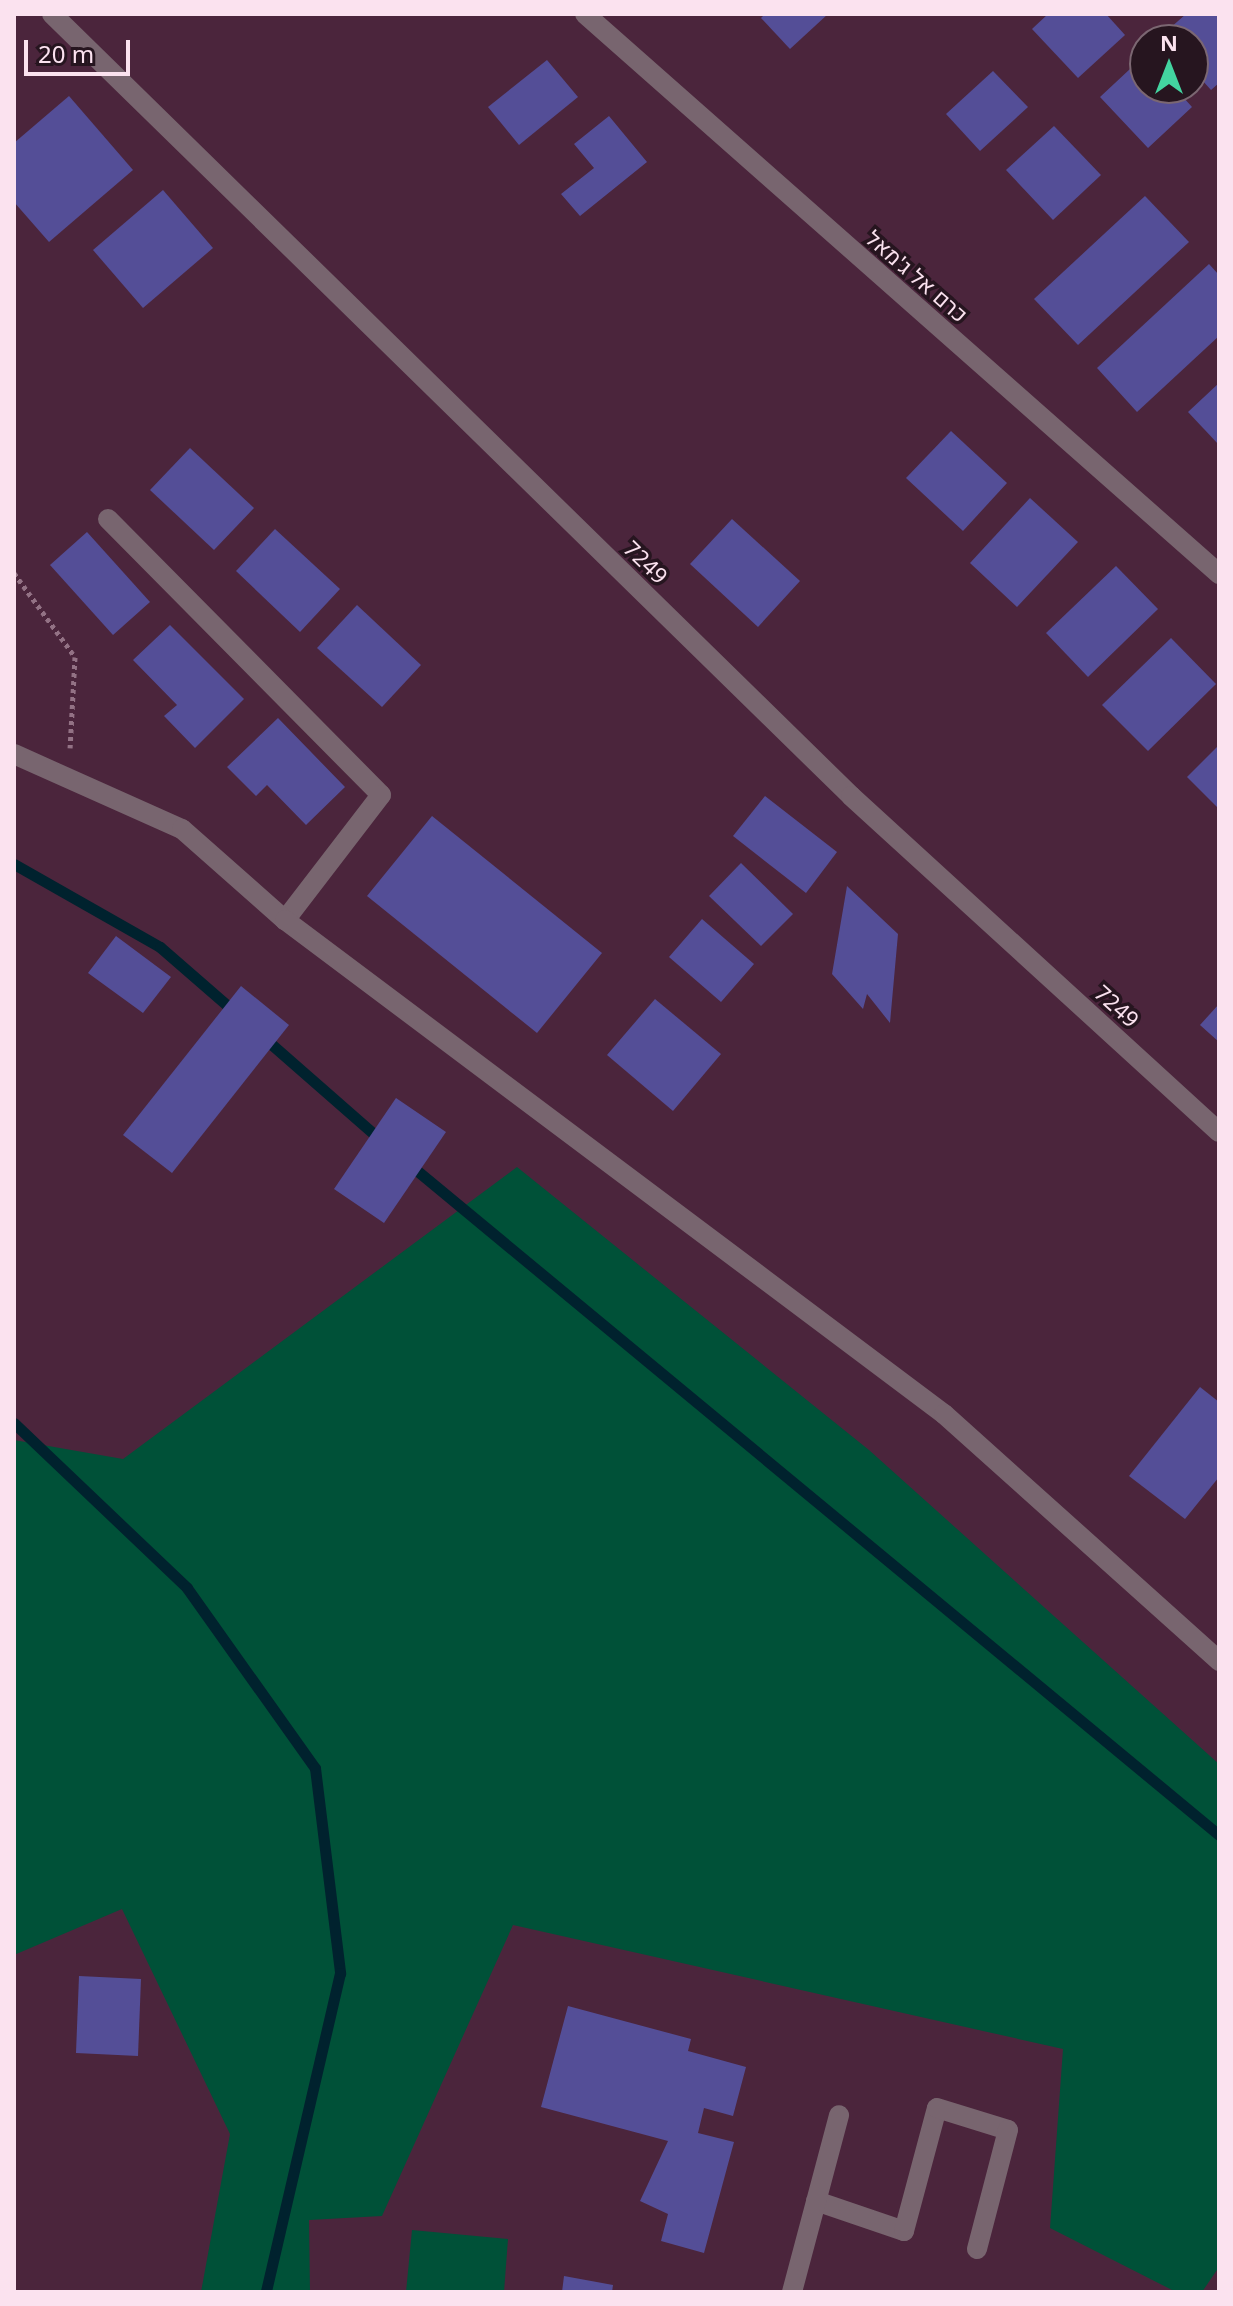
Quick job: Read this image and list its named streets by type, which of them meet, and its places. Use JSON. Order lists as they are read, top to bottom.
{
  "streets": {
    "street": ["כרם אל ג'מאל", "7249"]
  },
  "scale_bar": "20 m",
  "north": "top"
}
